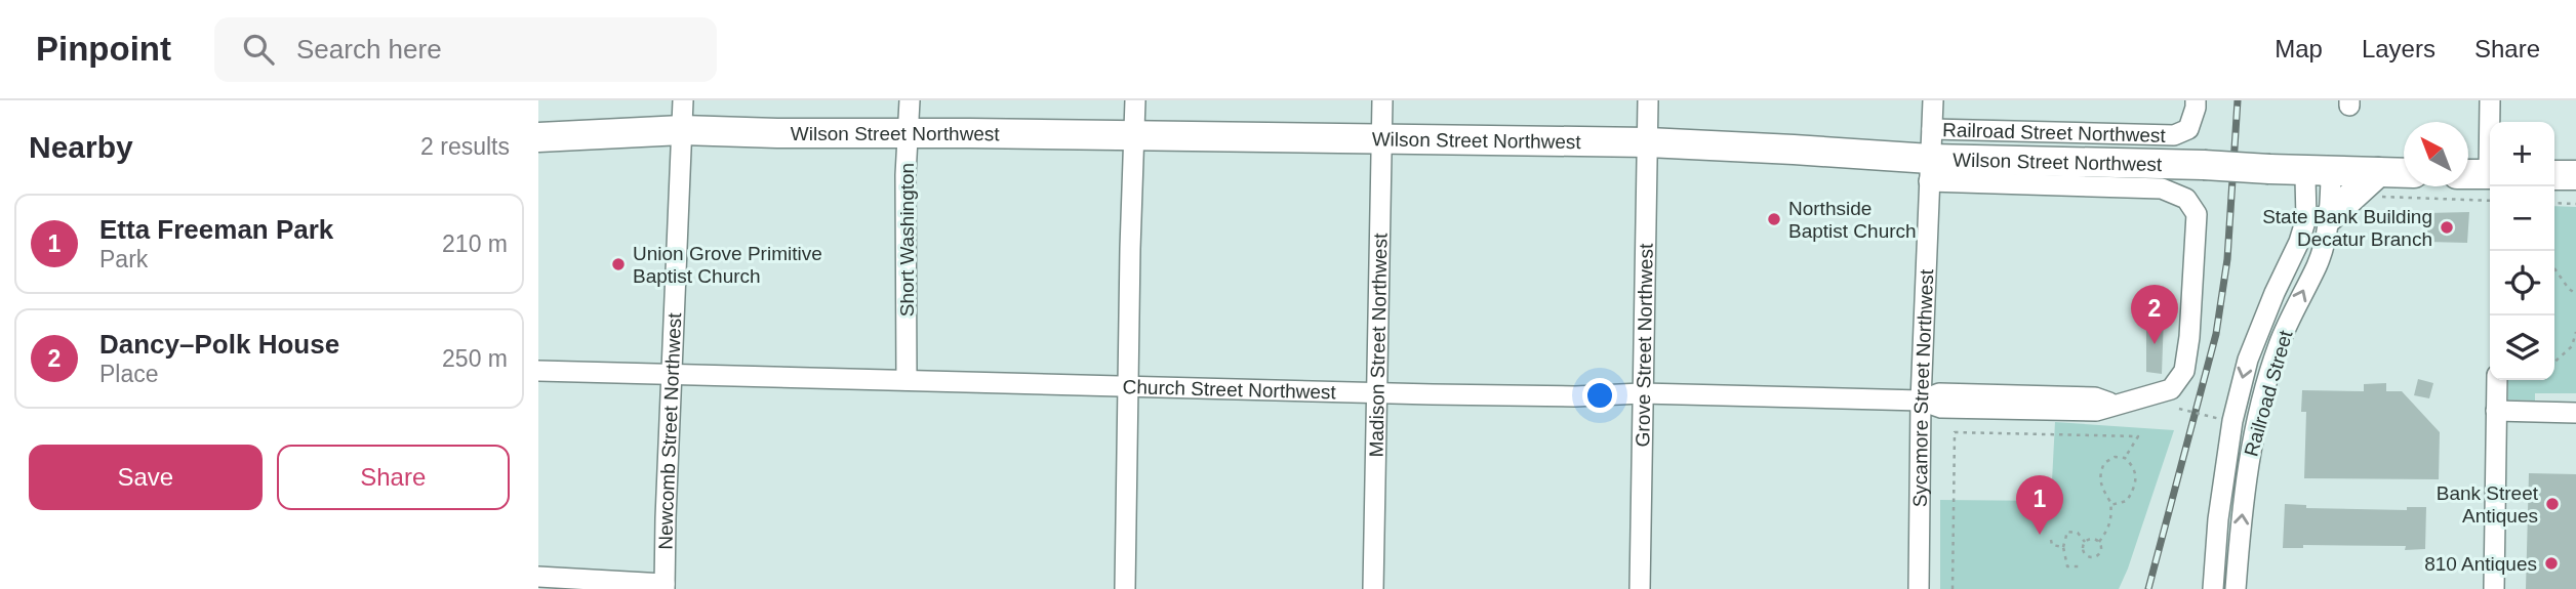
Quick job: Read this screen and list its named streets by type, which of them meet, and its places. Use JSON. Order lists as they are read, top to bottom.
{
  "streets": {
    "highway": ["Wilson Street Northwest"],
    "street": [
      "Railroad Street Northwest",
      "Short Washington",
      "Madison Street Northwest",
      "Grove Street Northwest",
      "Sycamore Street Northwest",
      "Church Street Northwest",
      "Railroad Street",
      "Newcomb Street Northwest"
    ]
  },
  "crossings": [
    ["Railroad Street Northwest", "Sycamore Street Northwest"],
    ["Wilson Street Northwest", "Short Washington"],
    ["Wilson Street Northwest", "Madison Street Northwest"],
    ["Wilson Street Northwest", "Grove Street Northwest"],
    ["Wilson Street Northwest", "Sycamore Street Northwest"],
    ["Wilson Street Northwest", "Church Street Northwest"],
    ["Wilson Street Northwest", "Railroad Street"],
    ["Wilson Street Northwest", "Newcomb Street Northwest"],
    ["Short Washington", "Church Street Northwest"],
    ["Madison Street Northwest", "Church Street Northwest"],
    ["Grove Street Northwest", "Church Street Northwest"],
    ["Sycamore Street Northwest", "Church Street Northwest"],
    ["Church Street Northwest", "Newcomb Street Northwest"]
  ],
  "places": [
    "Northside Baptist Church",
    "State Bank Building Decatur Branch",
    "Union Grove Primitive Baptist Church",
    "Bank Street Antiques",
    "810 Antiques"
  ],
  "north": "top left",
  "page": {
    "header": "Pinpoint",
    "search": "Search here",
    "nav": ["Map", "Layers", "Share"],
    "heading": ["Nearby", "2 results"],
    "map_buttons": ["+", "−"],
    "list": [
      {
        "mark": "1",
        "name": "Etta Freeman Park",
        "note": "Park",
        "value": "210 m"
      },
      {
        "mark": "2",
        "name": "Dancy–Polk House",
        "note": "Place",
        "value": "250 m"
      }
    ],
    "pins": ["2", "1"],
    "buttons": ["Save", "Share"]
  }
}
